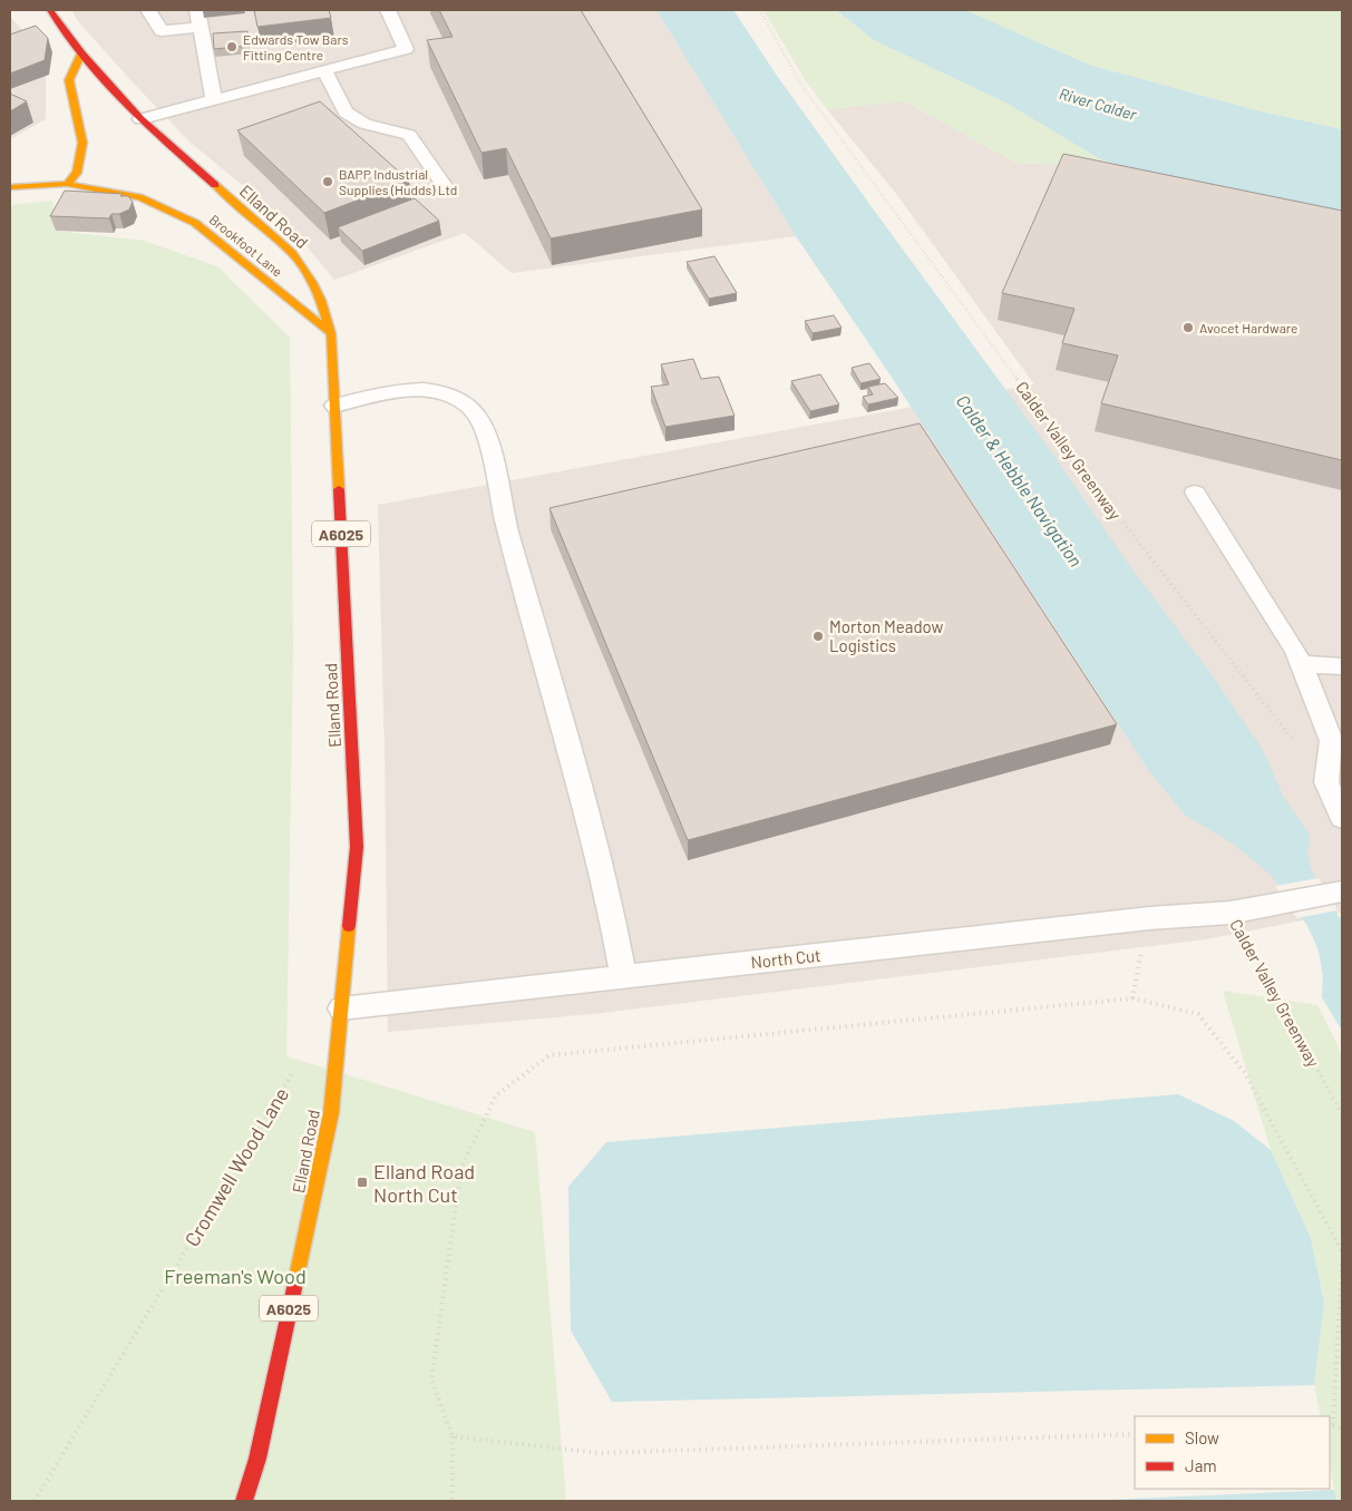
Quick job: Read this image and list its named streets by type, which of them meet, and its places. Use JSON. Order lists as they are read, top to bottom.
{
  "streets": {
    "main road": ["Elland Road", "Brookfoot Lane", "A6025"],
    "lane": ["Calder Valley Greenway", "North Cut"],
    "path": ["Cromwell Wood Lane"]
  },
  "crossings": [
    ["Elland Road", "Brookfoot Lane"],
    ["Elland Road", "North Cut"],
    ["Calder Valley Greenway", "North Cut"]
  ],
  "water": ["River Calder", "Calder & Hebble Navigation"],
  "parks": ["Freeman's Wood"],
  "places": {
    "other": [
      "Edwards Tow Bars Fitting Centre",
      "BAPP Industrial Supplies (Hudds) Ltd",
      "Avocet Hardware",
      "Morton Meadow Logistics"
    ],
    "transit": ["Elland Road North Cut"]
  },
  "legend": ["Slow", "Jam"]
}
